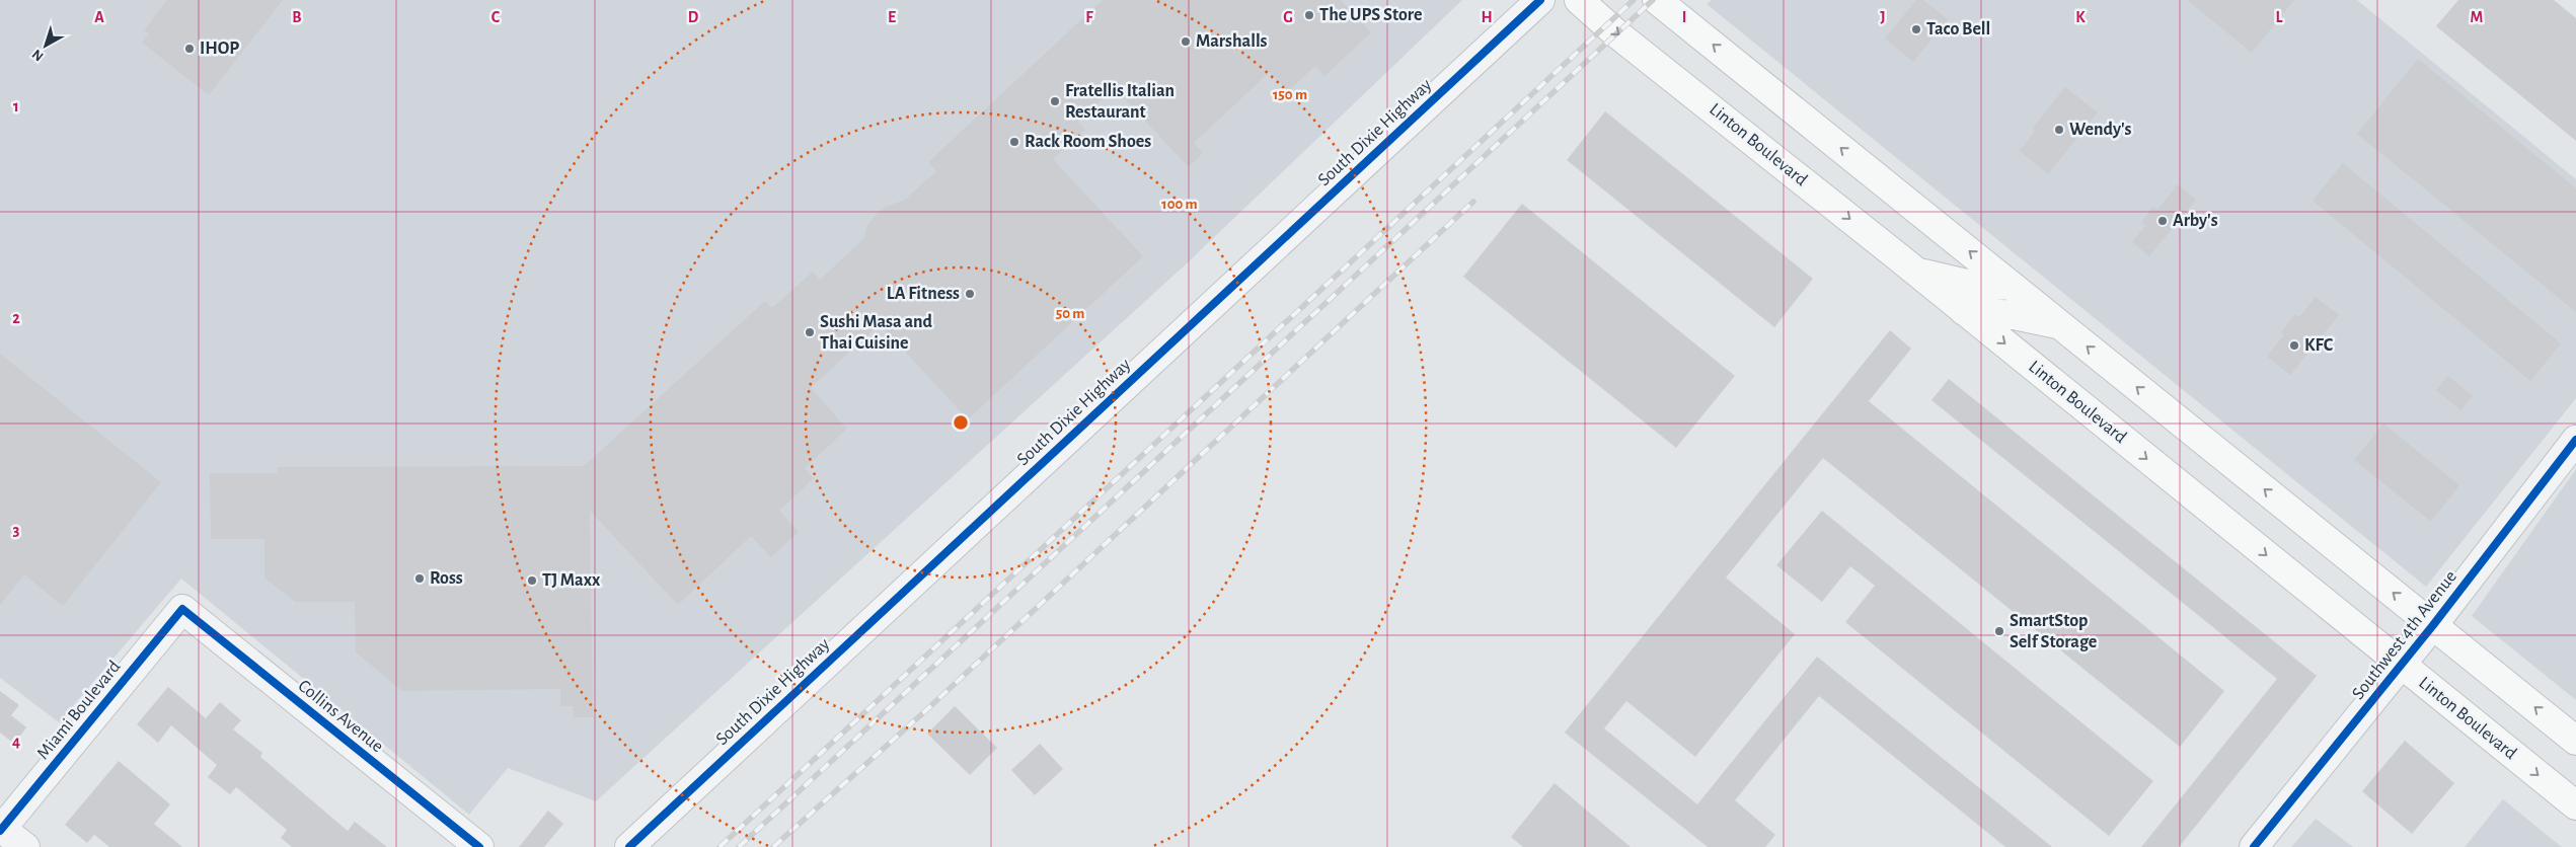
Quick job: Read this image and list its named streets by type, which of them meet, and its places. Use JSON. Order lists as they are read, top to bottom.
{
  "streets": {
    "main road": ["Linton Boulevard"],
    "street": [
      "South Dixie Highway",
      "Southwest 4th Avenue",
      "Miami Boulevard",
      "Collins Avenue"
    ]
  },
  "crossings": [
    ["Linton Boulevard", "Southwest 4th Avenue"],
    ["Miami Boulevard", "Collins Avenue"]
  ],
  "places": [
    "The UPS Store",
    "Taco Bell",
    "Marshalls",
    "IHOP",
    "Fratellis Italian Restaurant",
    "Wendy's",
    "Rack Room Shoes",
    "Arby's",
    "LA Fitness",
    "Sushi Masa and Thai Cuisine",
    "KFC",
    "Ross",
    "TJ Maxx",
    "SmartStop Self Storage"
  ],
  "north": "bottom left",
  "grid": {
    "columns": [
      "A",
      "B",
      "C",
      "D",
      "E",
      "F",
      "G",
      "H",
      "I",
      "J",
      "K",
      "L",
      "M"
    ],
    "rows": [
      "1",
      "2",
      "3",
      "4"
    ]
  },
  "rings": ["150 m", "100 m", "50 m"]
}
